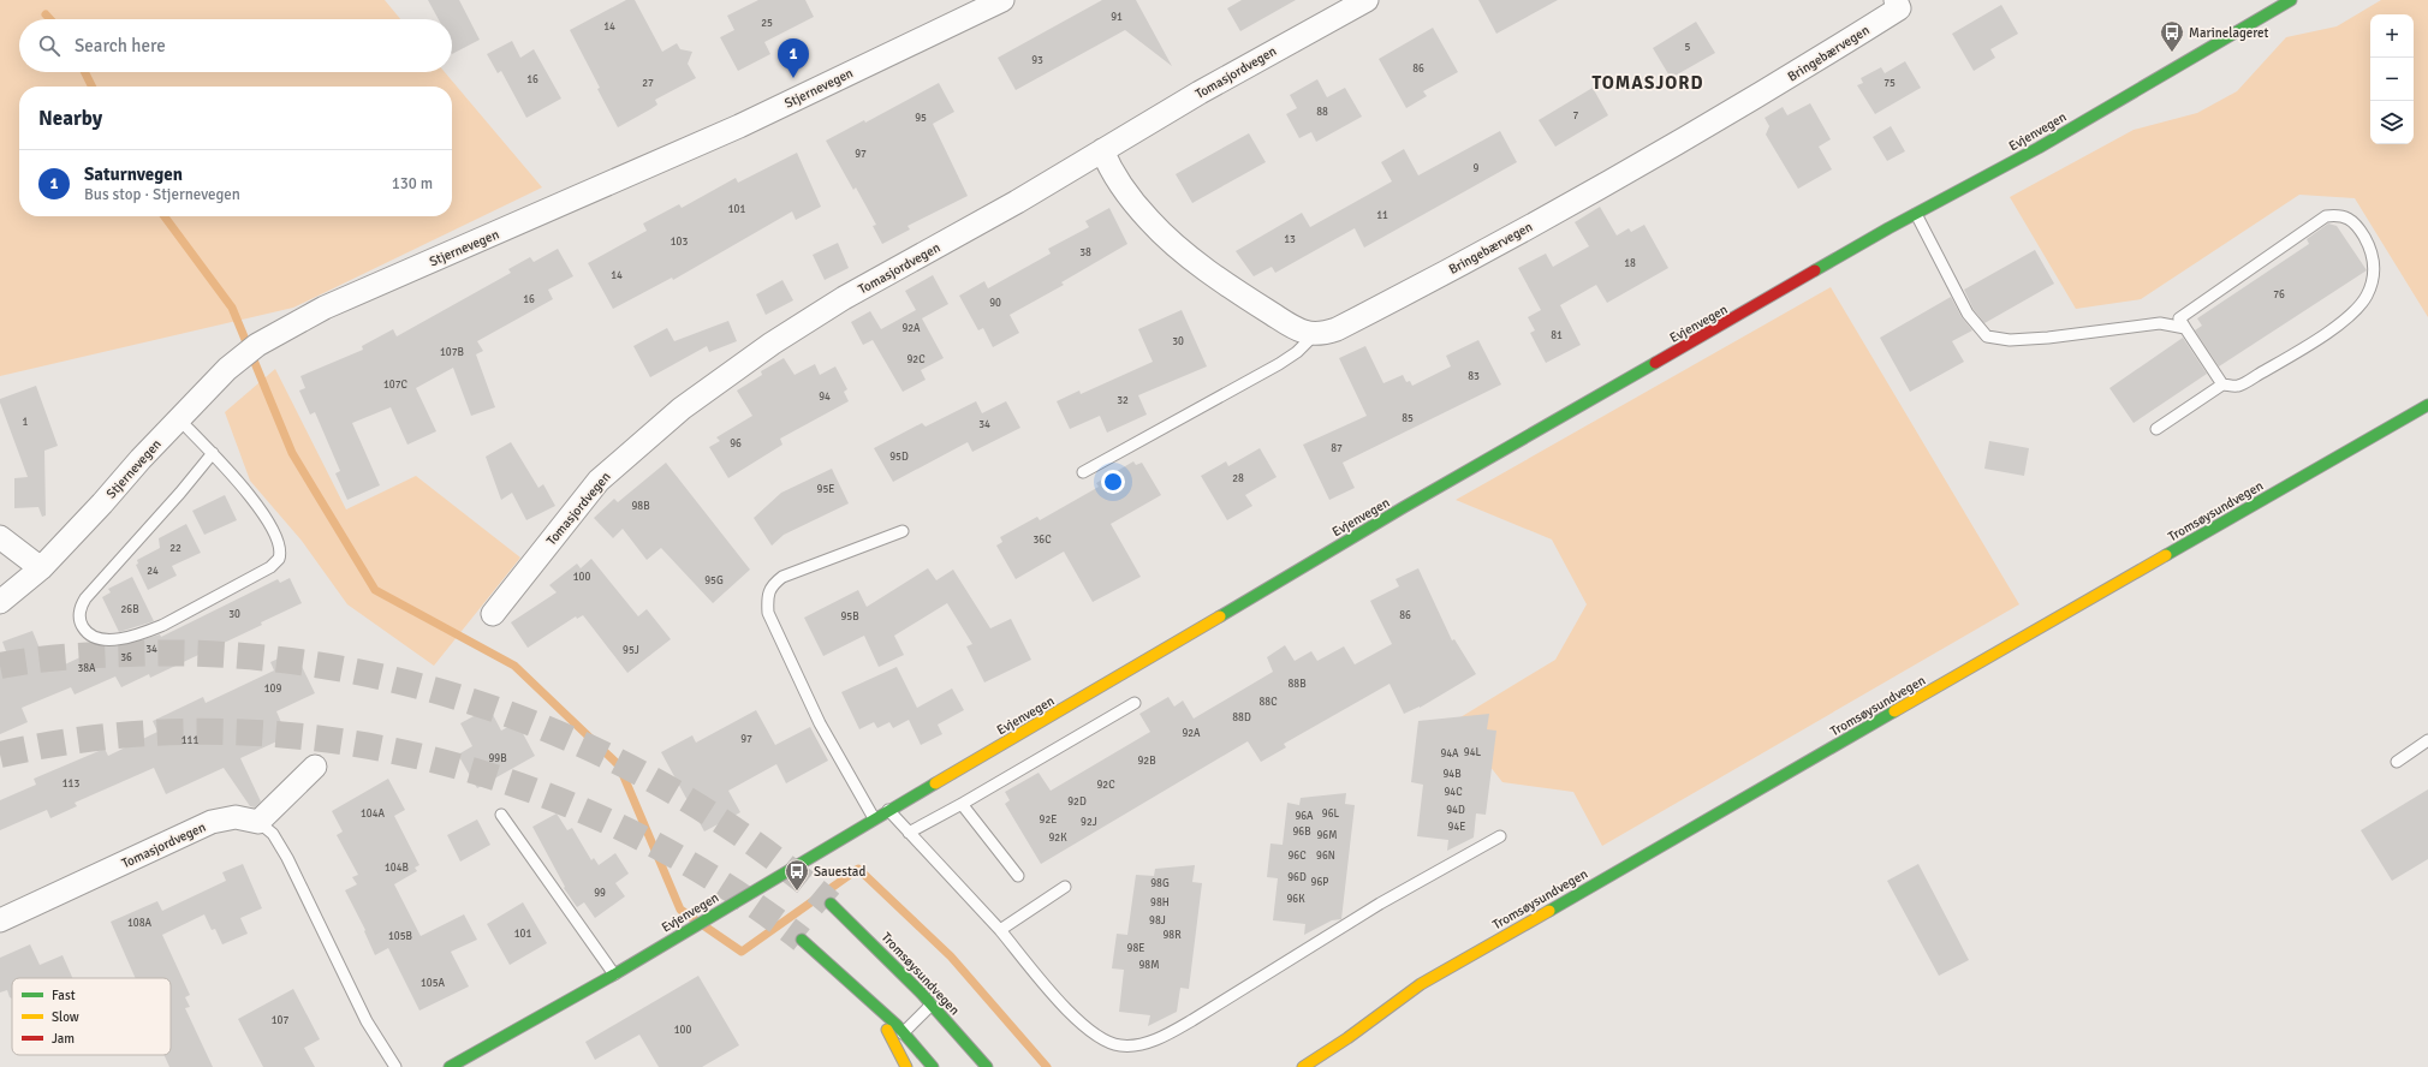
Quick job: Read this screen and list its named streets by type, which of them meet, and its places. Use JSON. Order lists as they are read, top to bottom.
{
  "streets": {
    "main road": ["Evjenvegen", "Tromsøysundvegen"],
    "street": ["Bringebærvegen", "Tomasjordvegen", "Stjernevegen"]
  },
  "crossings": [
    ["Bringebærvegen", "Tomasjordvegen"]
  ],
  "districts": ["TOMASJORD"],
  "places": {
    "bus stop": ["Marinelageret", "Sauestad"]
  },
  "house_numbers": [
    "91",
    "25",
    "14",
    "5",
    "93",
    "86",
    "16",
    "27",
    "75",
    "88",
    "7",
    "95",
    "97",
    "9",
    "101",
    "11",
    "13",
    "103",
    "38",
    "18",
    "14",
    "76",
    "16",
    "90",
    "92A",
    "81",
    "30",
    "107B",
    "92C",
    "83",
    "107C",
    "94",
    "32",
    "85",
    "1",
    "34",
    "96",
    "87",
    "95D",
    "28",
    "95E",
    "98B",
    "36C",
    "22",
    "24",
    "100",
    "95G",
    "26B",
    "30",
    "86",
    "95B",
    "34",
    "95J",
    "36",
    "38A",
    "88B",
    "109",
    "88C",
    "88D",
    "92A",
    "97",
    "111",
    "94L",
    "94A",
    "99B",
    "92B",
    "94B",
    "113",
    "92C",
    "94C",
    "92D",
    "94D",
    "104A",
    "96L",
    "96A",
    "92E",
    "92J",
    "94E",
    "96B",
    "96M",
    "92K",
    "96C",
    "96N",
    "104B",
    "96D",
    "96P",
    "98G",
    "99",
    "96K",
    "98H",
    "98J",
    "108A",
    "101",
    "98R",
    "105B",
    "98E",
    "98M",
    "105A",
    "107",
    "100"
  ],
  "legend": ["Fast", "Slow", "Jam"],
  "page": {
    "map_buttons": ["+", "−"],
    "search": "Search here",
    "pins": "1",
    "heading": "Nearby",
    "list": [
      {
        "mark": "1",
        "name": "Saturnvegen",
        "note": "Bus stop · Stjernevegen",
        "value": "130 m"
      }
    ]
  }
}
